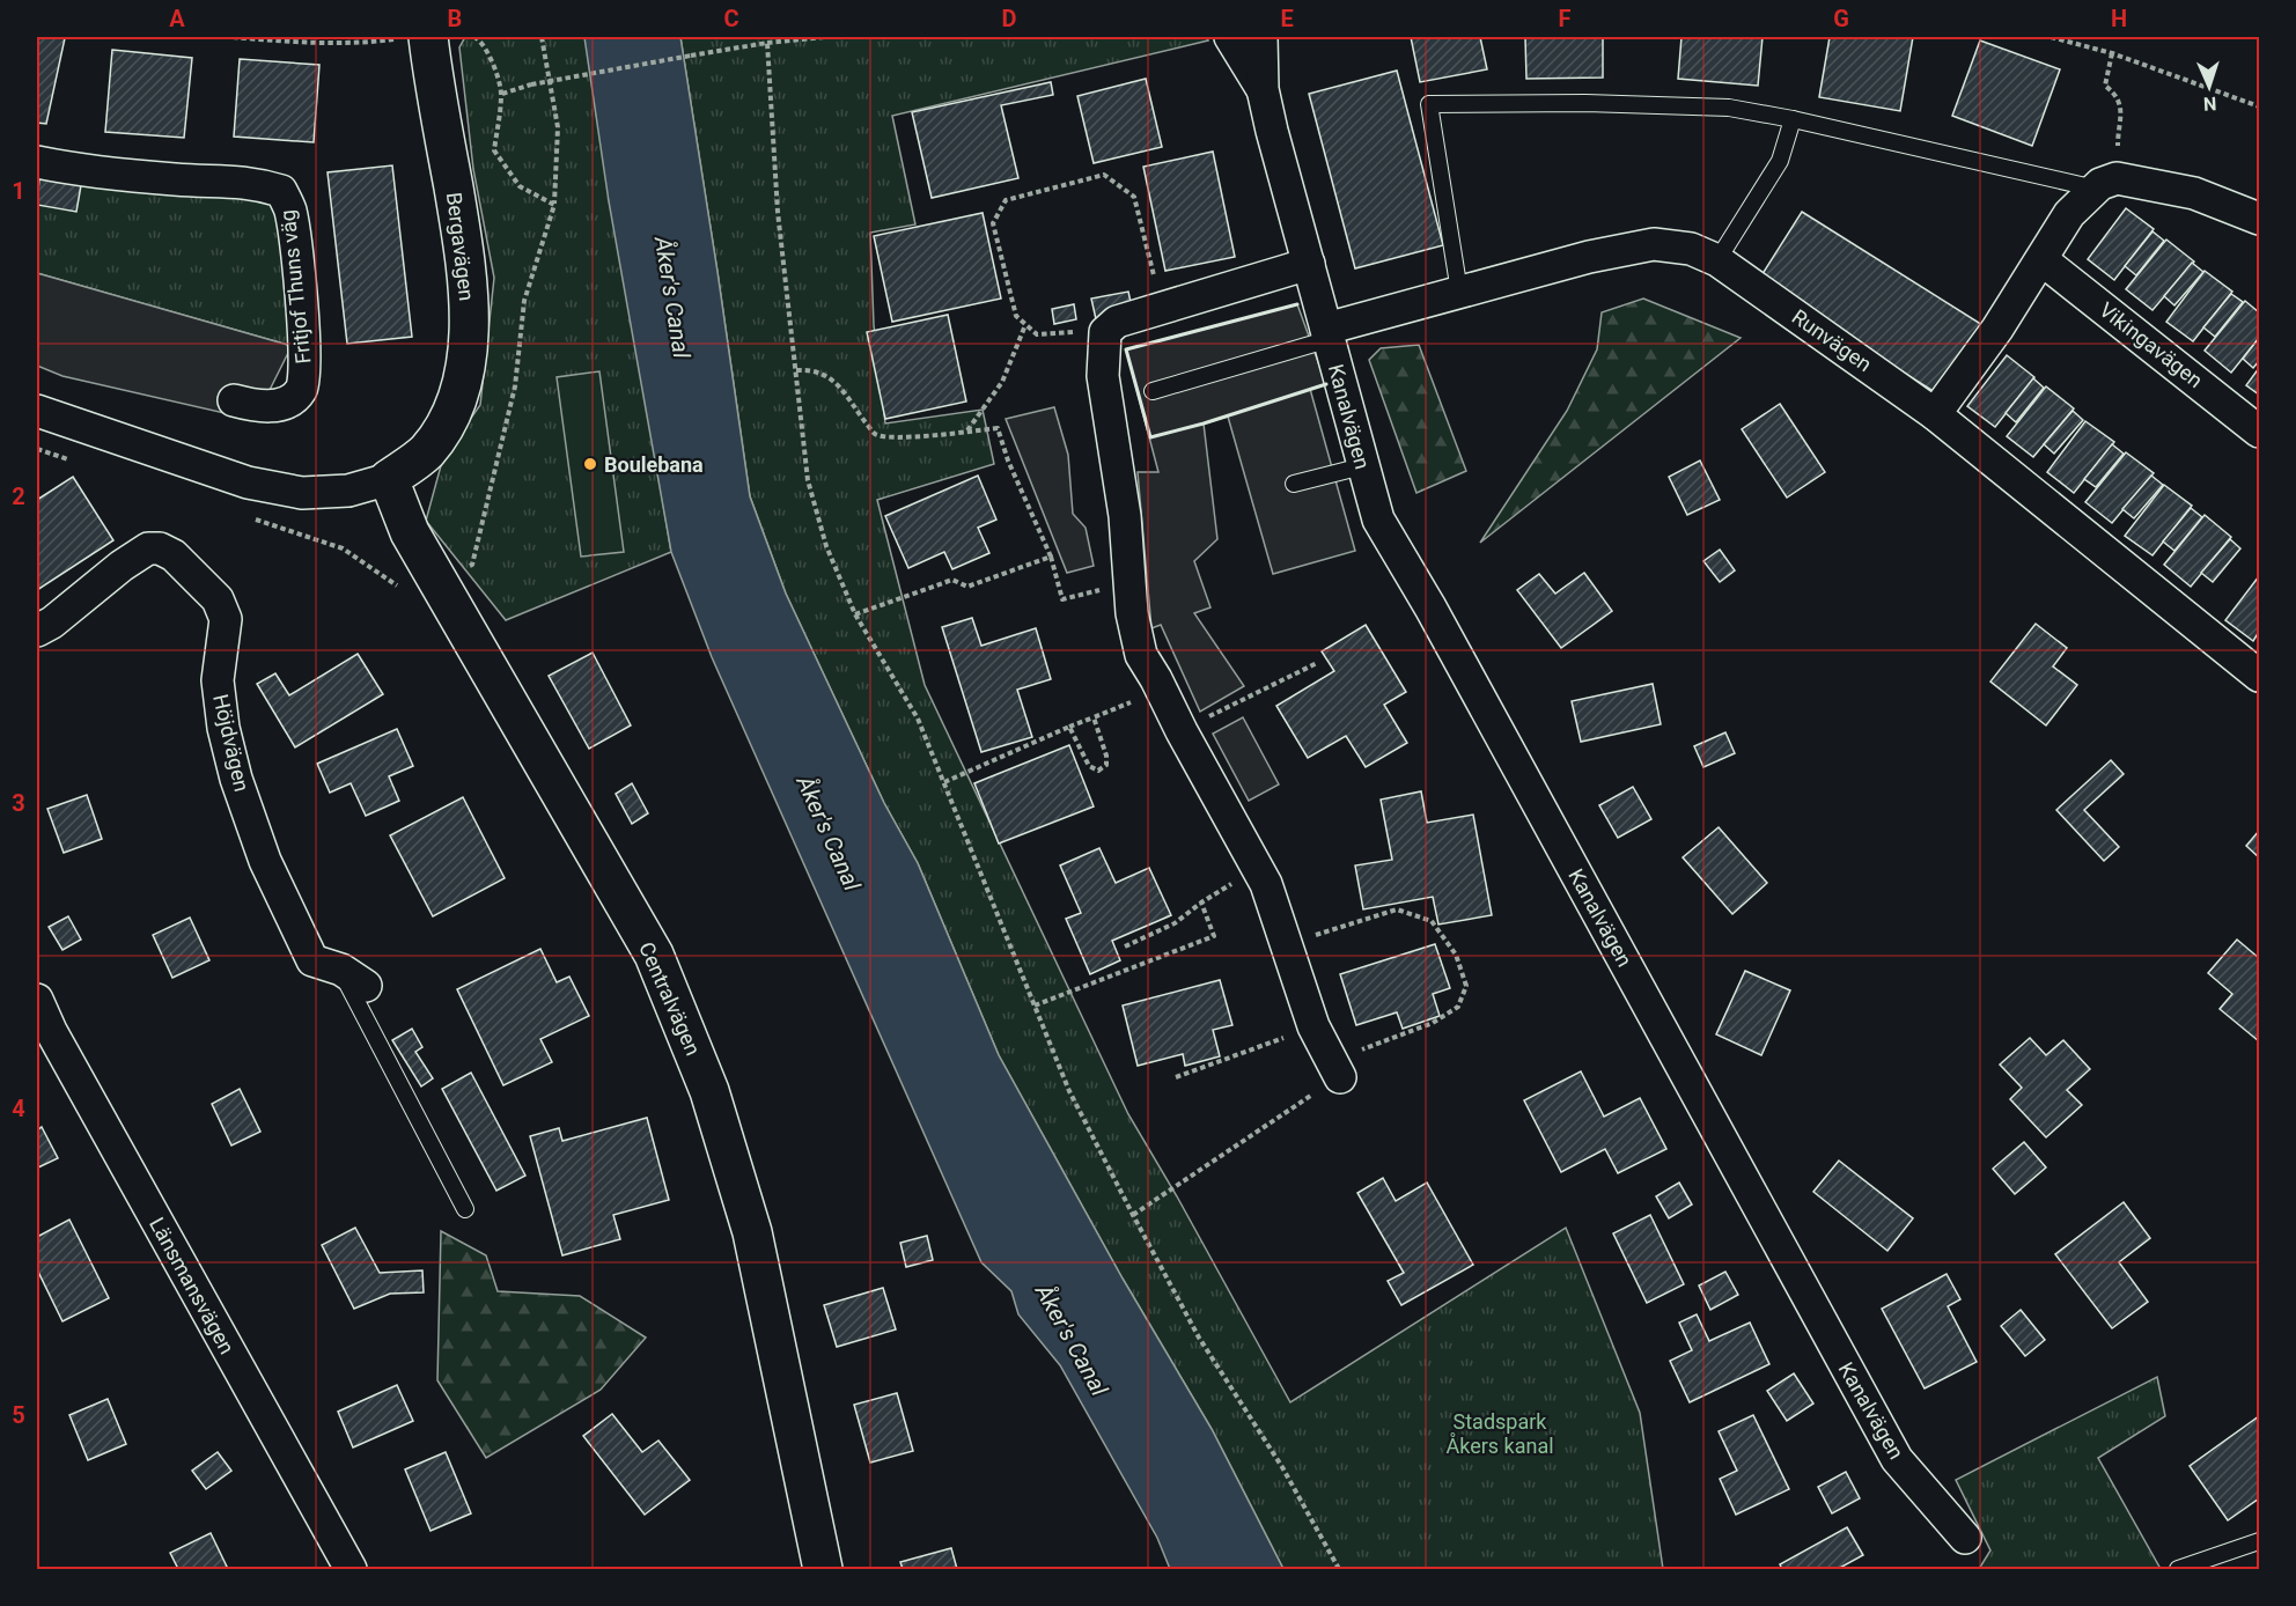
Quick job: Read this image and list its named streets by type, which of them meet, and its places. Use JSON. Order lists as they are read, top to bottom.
{
  "streets": {
    "street": [
      "Bergavägen",
      "Fritjof Thuns väg",
      "Runvägen",
      "Vikingavägen",
      "Kanalvägen",
      "Höjdvägen",
      "Centralvägen",
      "Länsmansvägen"
    ]
  },
  "crossings": [
    ["Bergavägen", "Centralvägen"],
    ["Runvägen", "Kanalvägen"]
  ],
  "water": ["Åker's Canal"],
  "parks": ["Stadspark Åkers kanal"],
  "places": ["Boulebana"],
  "north": "bottom",
  "grid": {
    "columns": [
      "A",
      "B",
      "C",
      "D",
      "E",
      "F",
      "G",
      "H"
    ],
    "rows": [
      "1",
      "2",
      "3",
      "4",
      "5"
    ]
  }
}
